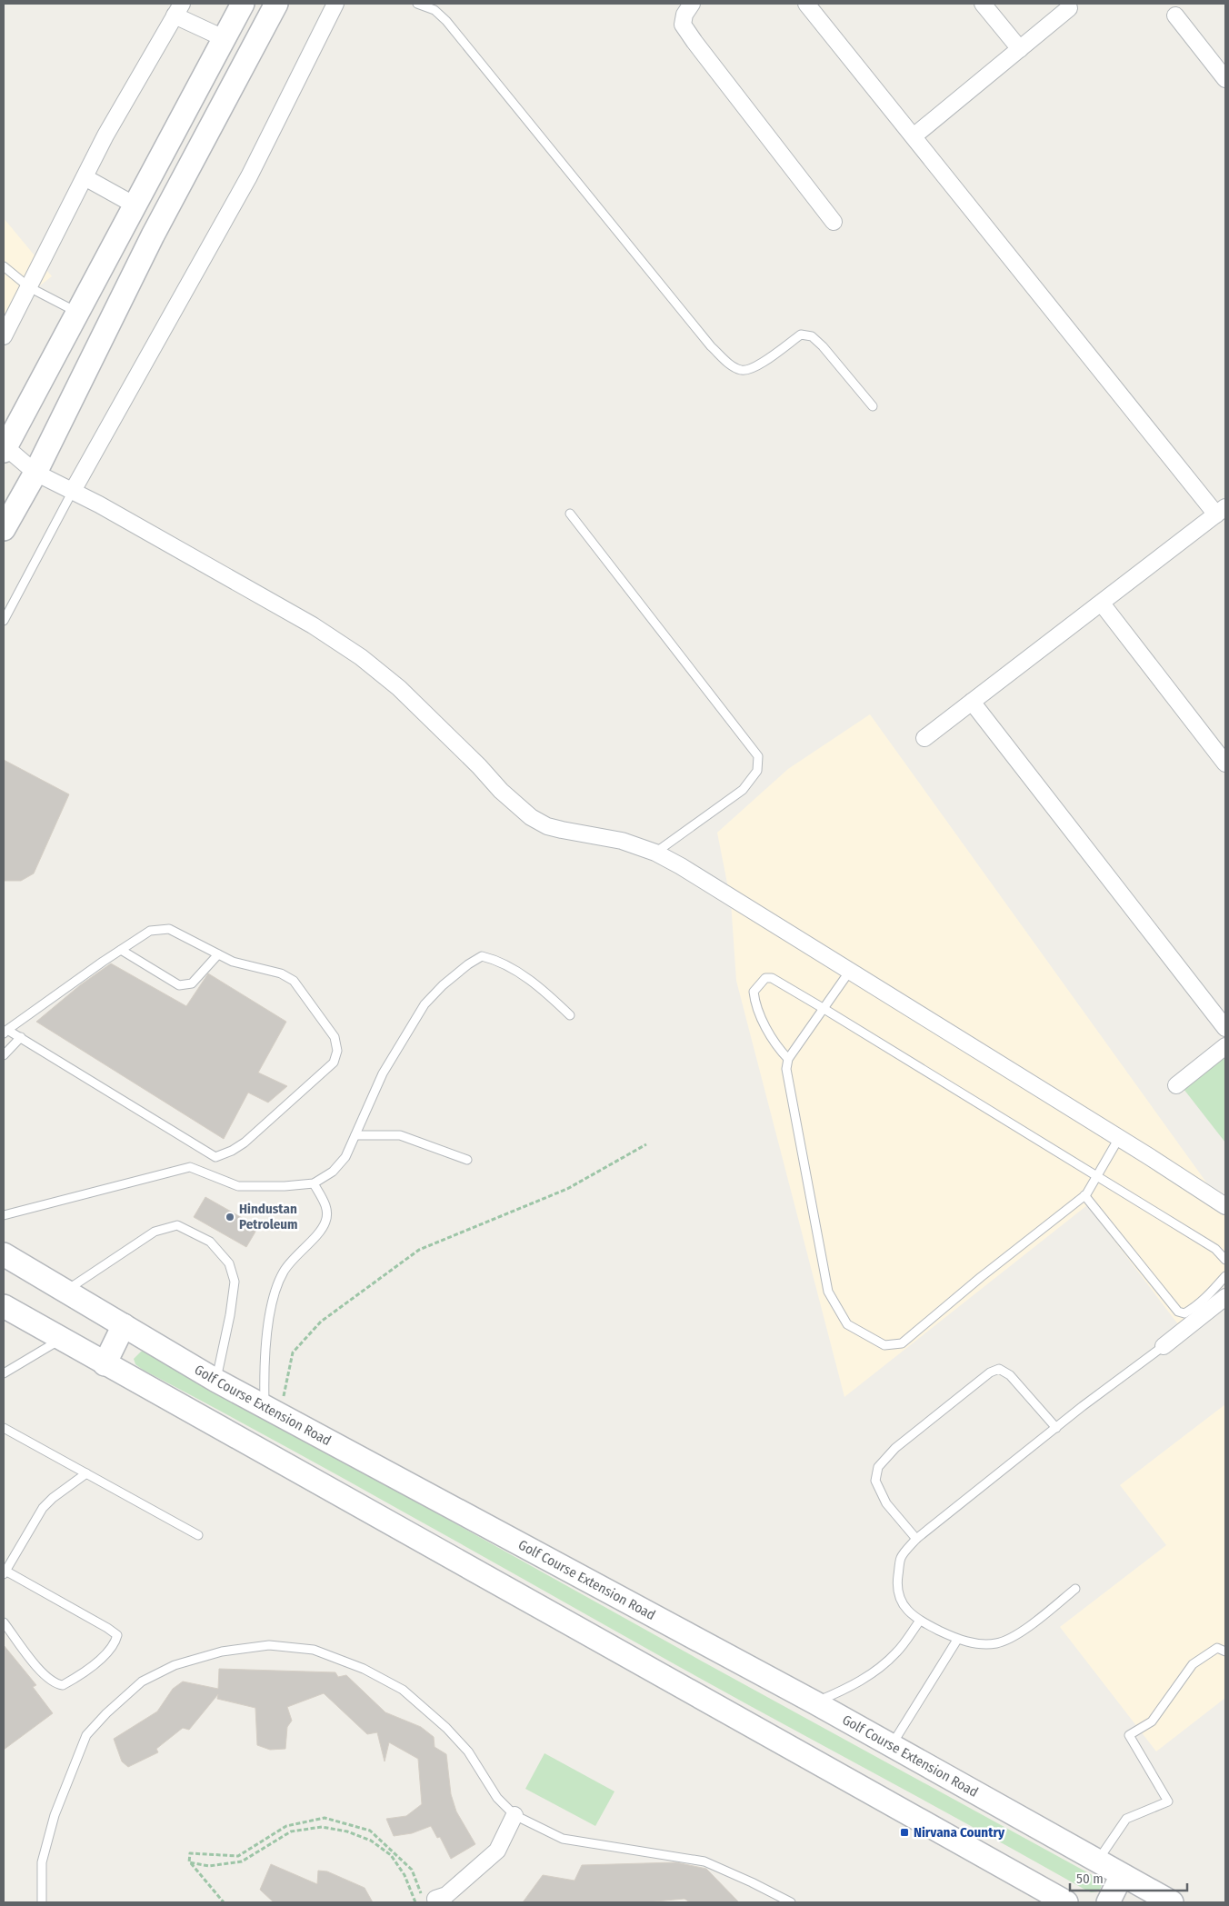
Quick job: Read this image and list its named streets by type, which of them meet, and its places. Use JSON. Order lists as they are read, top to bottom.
{
  "streets": {
    "main road": ["Golf Course Extension Road"]
  },
  "places": {
    "other": ["Hindustan Petroleum"],
    "transit": ["Nirvana Country"]
  },
  "scale_bar": "50 m"
}
